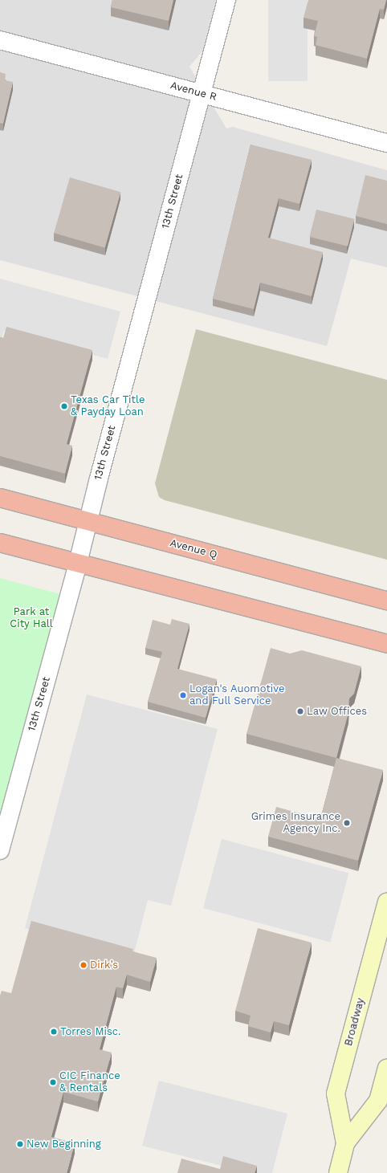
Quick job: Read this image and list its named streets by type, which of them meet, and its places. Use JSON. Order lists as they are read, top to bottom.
{
  "streets": {
    "highway": ["Avenue Q"],
    "main road": ["Broadway"],
    "street": ["Avenue R", "13th Street"]
  },
  "crossings": [
    ["Avenue R", "13th Street"],
    ["13th Street", "Avenue Q"]
  ],
  "parks": ["Park at City Hall"],
  "places": [
    "Texas Car Title & Payday Loan",
    "Logan's Auomotive and Full Service",
    "Law Offices",
    "Grimes Insurance Agency Inc.",
    "Dirk’s",
    "Torres Misc.",
    "CIC Finance & Rentals",
    "New Beginning"
  ]
}
